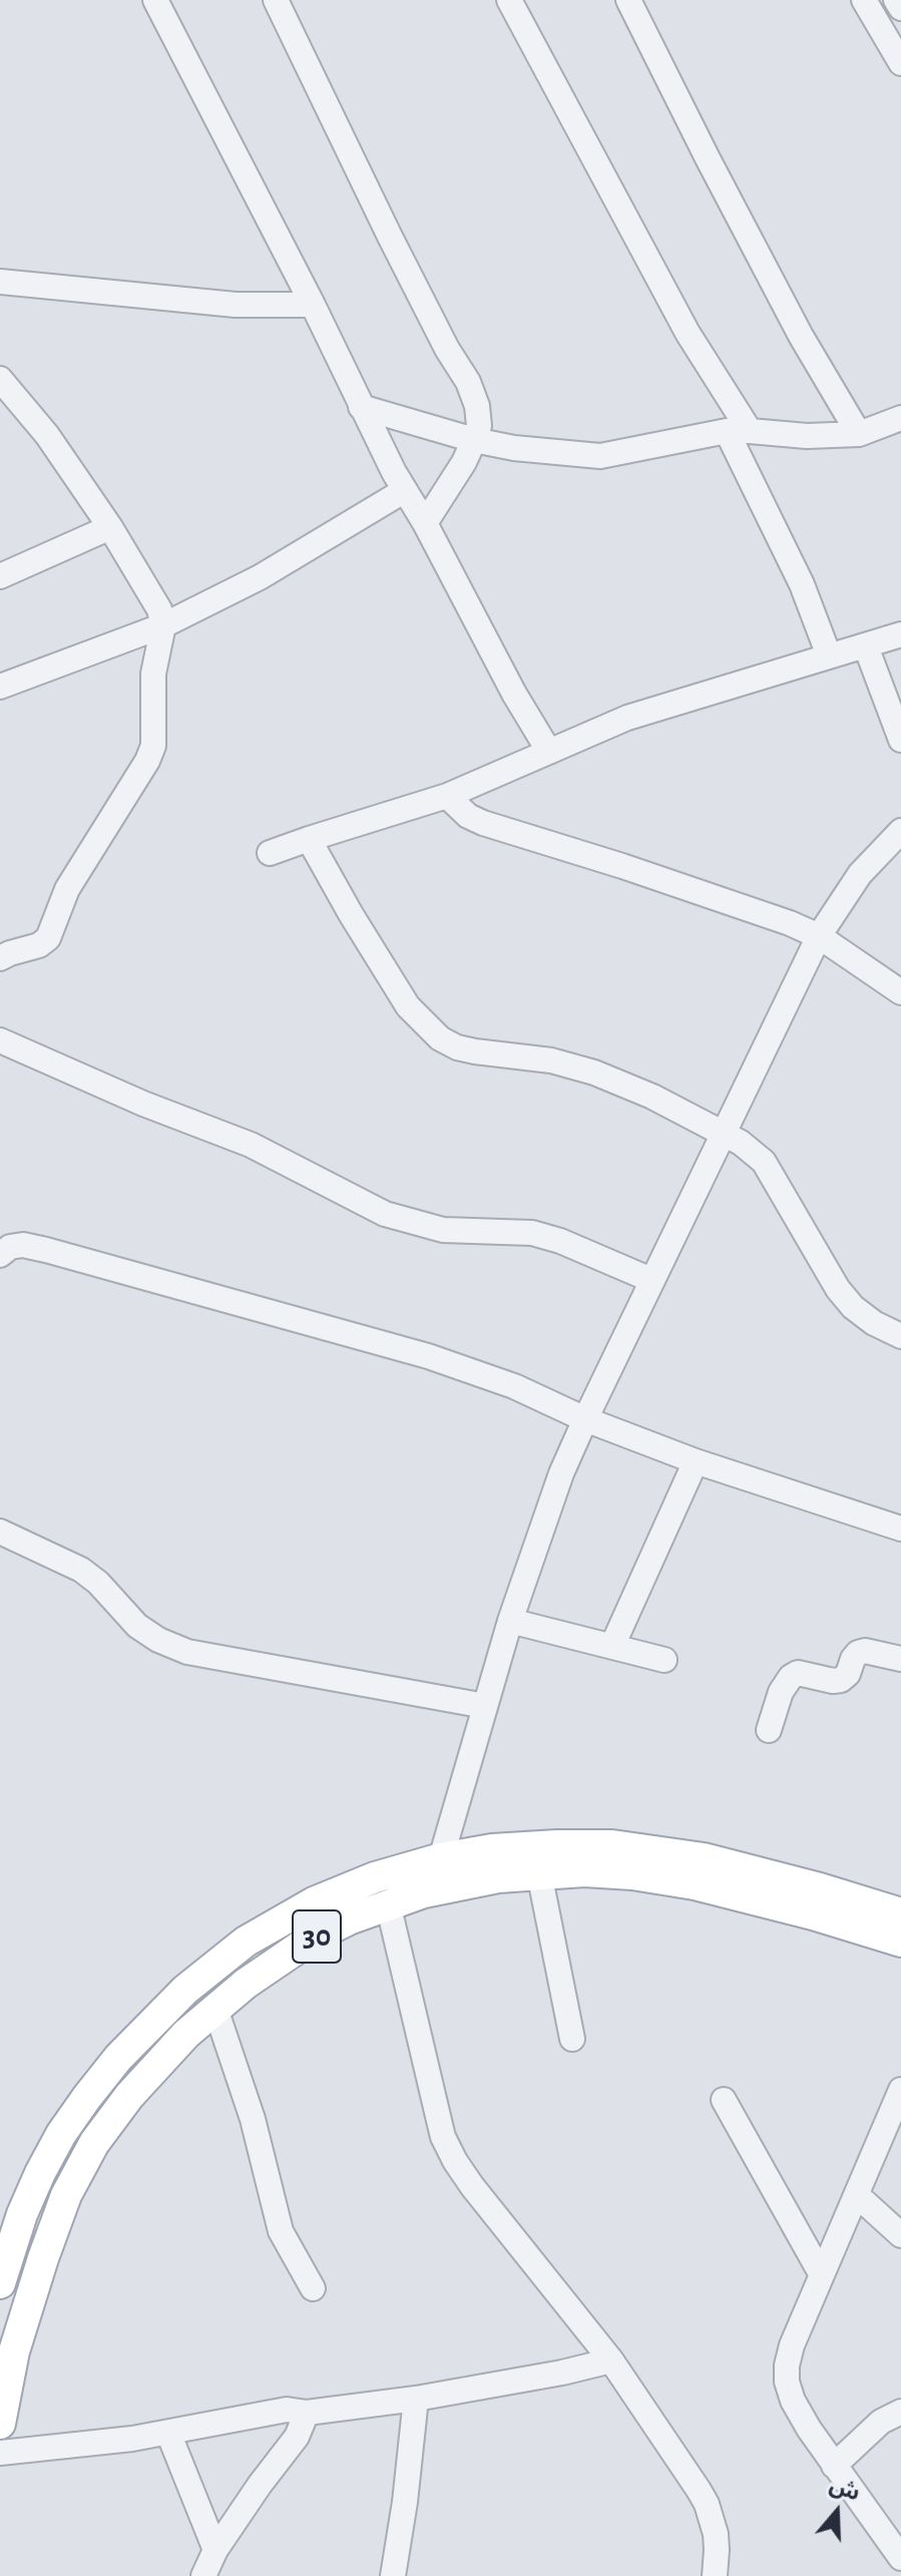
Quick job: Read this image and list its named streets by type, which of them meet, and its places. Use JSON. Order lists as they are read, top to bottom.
{
  "streets": {
    "main road": ["30"]
  },
  "north": "top"
}
